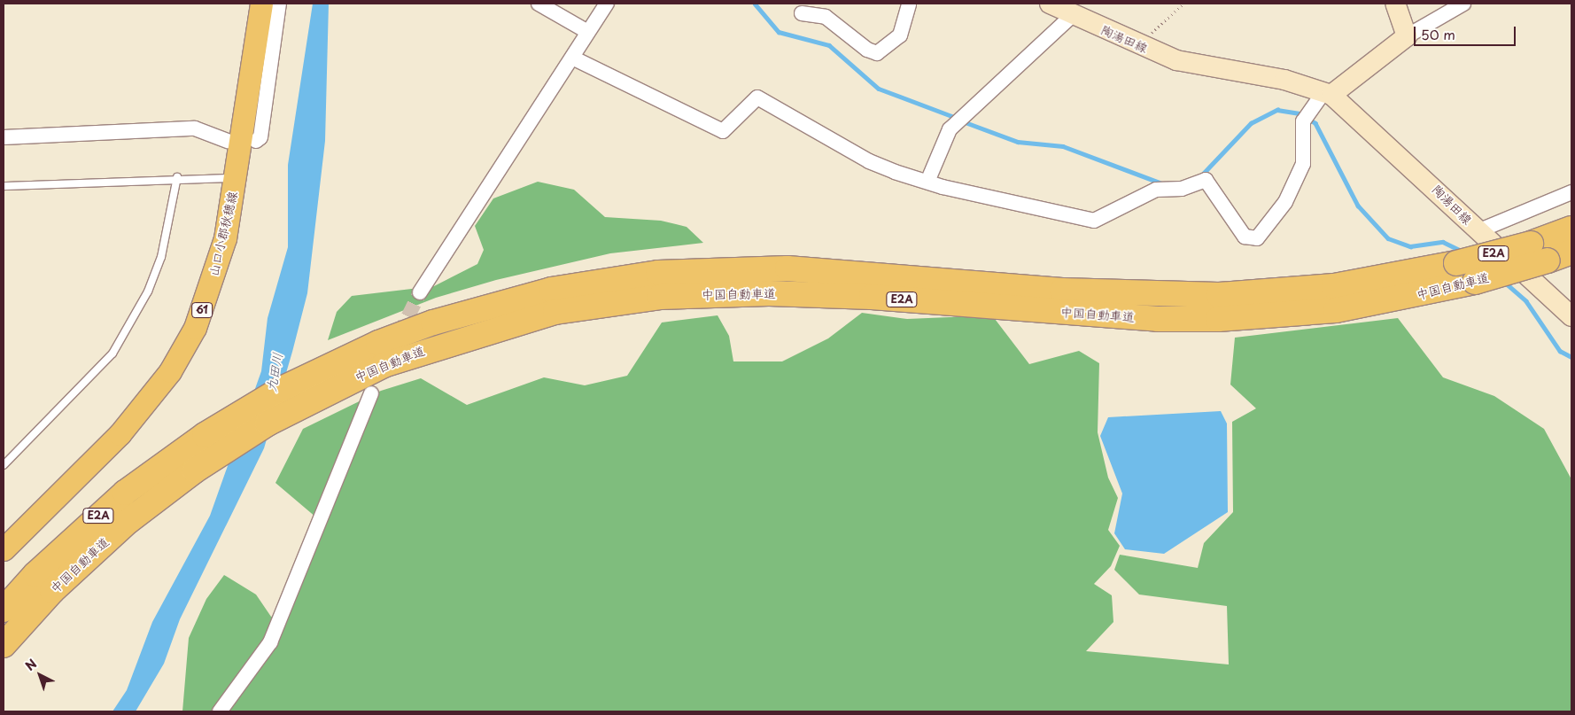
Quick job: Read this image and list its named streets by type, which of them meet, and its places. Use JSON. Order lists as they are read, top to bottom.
{
  "streets": {
    "highway": ["E2A", "中国自動車道"],
    "main road": ["陶湯田線", "山口小郡秋穂線", "61"]
  },
  "water": ["九田川"],
  "scale_bar": "50 m",
  "north": "top left"
}
